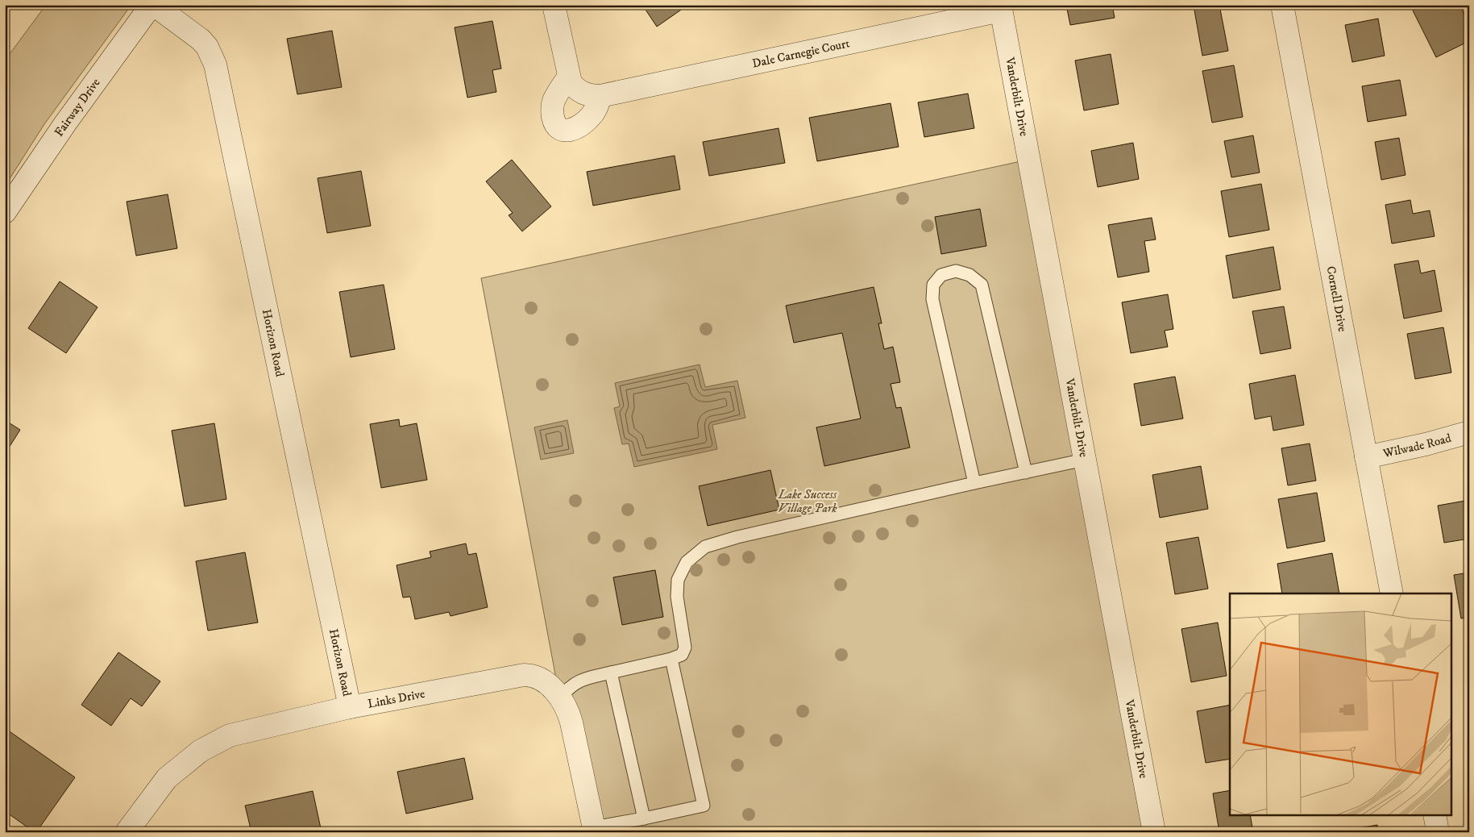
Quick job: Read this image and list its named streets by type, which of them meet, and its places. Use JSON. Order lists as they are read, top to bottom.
{
  "streets": {
    "street": [
      "Dale Carnegie Court",
      "Vanderbilt Drive",
      "Fairway Drive",
      "Cornell Drive",
      "Horizon Road",
      "Wilwade Road",
      "Links Drive"
    ]
  },
  "crossings": [
    ["Dale Carnegie Court", "Vanderbilt Drive"],
    ["Fairway Drive", "Horizon Road"],
    ["Cornell Drive", "Wilwade Road"],
    ["Horizon Road", "Links Drive"]
  ],
  "parks": ["Lake Success Village Park"]
}
